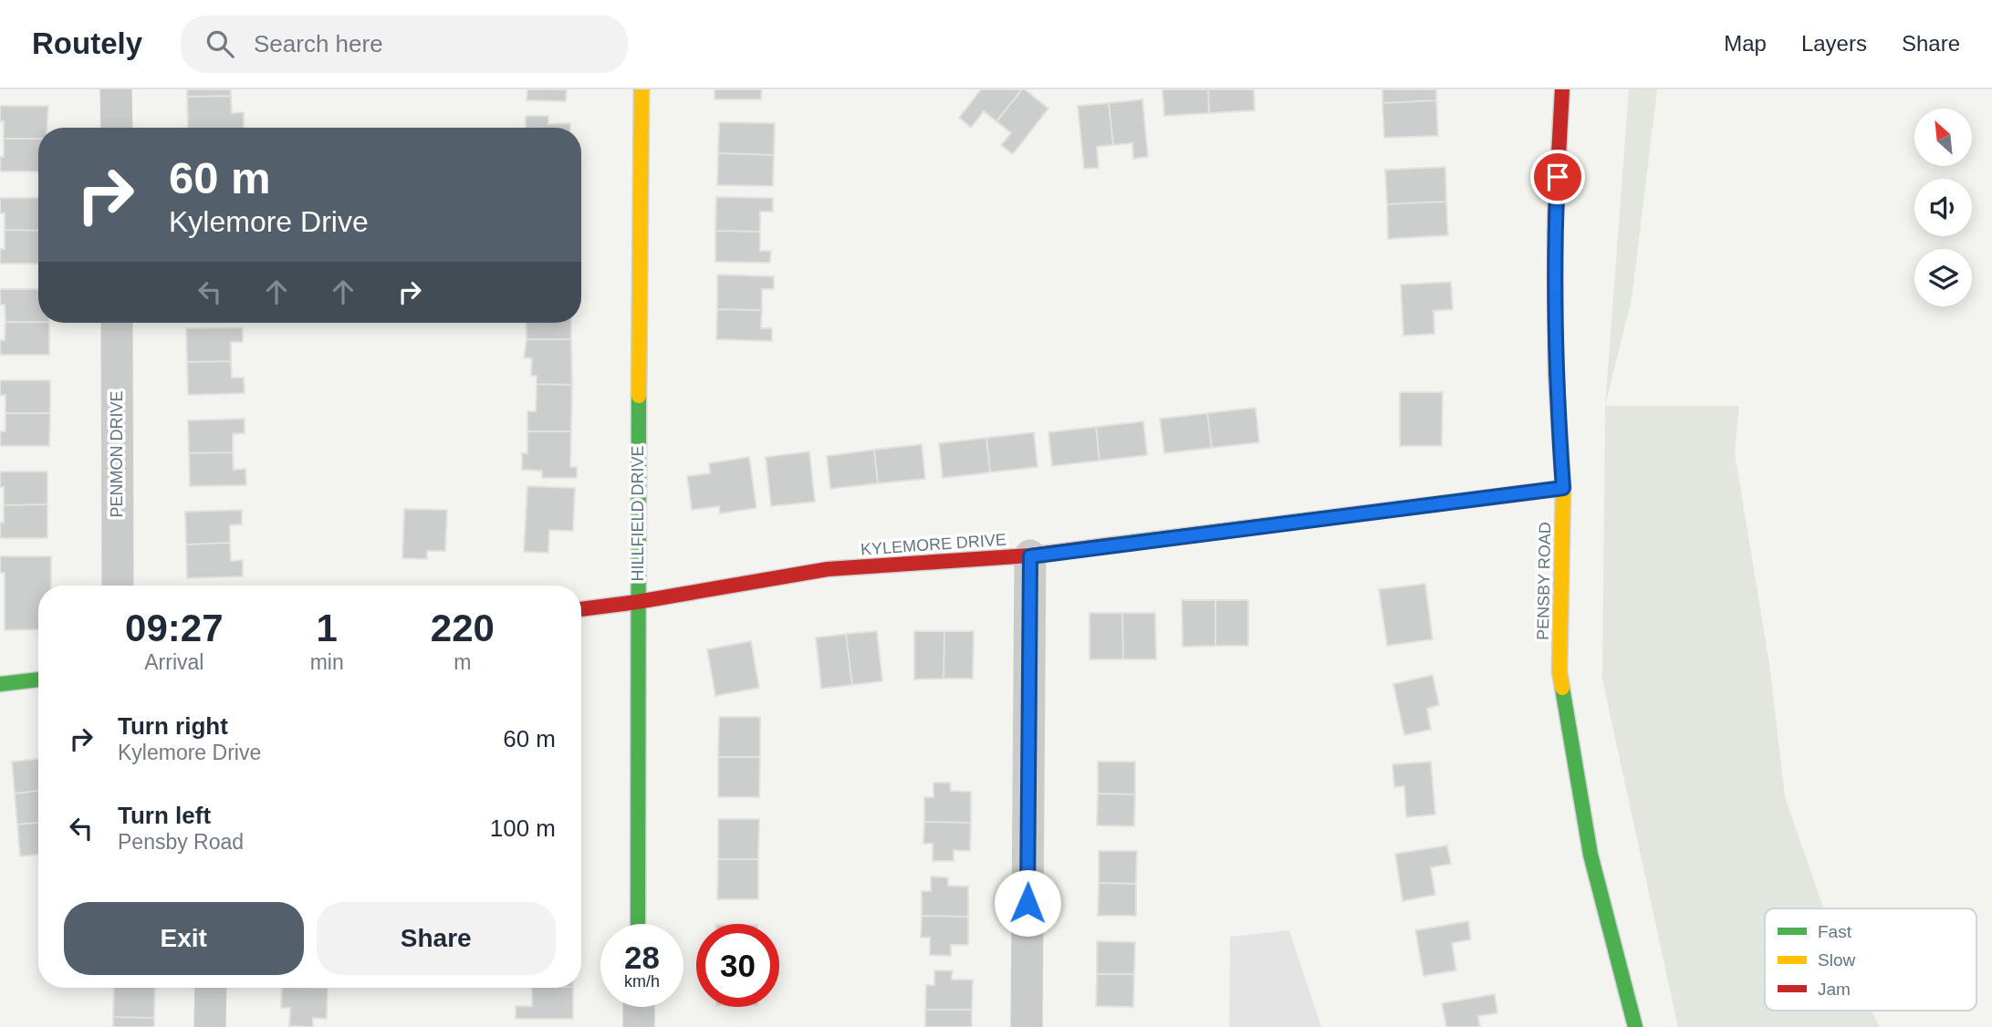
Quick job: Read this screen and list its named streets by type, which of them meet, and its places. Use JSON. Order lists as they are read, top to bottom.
{
  "streets": {
    "street": [
      "PENMON DRIVE",
      "HILLFIELD DRIVE",
      "KYLEMORE DRIVE",
      "PENSBY ROAD"
    ]
  },
  "crossings": [
    ["HILLFIELD DRIVE", "KYLEMORE DRIVE"],
    ["KYLEMORE DRIVE", "PENSBY ROAD"]
  ],
  "legend": ["Fast", "Slow", "Jam"],
  "north": "top left",
  "page": {
    "header": "Routely",
    "search": "Search here",
    "nav": ["Map", "Layers", "Share"],
    "turn": ["60 m", "Kylemore Drive"],
    "eta": [
      "09:27",
      "Arrival",
      "1",
      "min",
      "220",
      "m"
    ],
    "list": [
      {
        "name": "Turn right",
        "note": "Kylemore Drive",
        "value": "60 m"
      },
      {
        "name": "Turn left",
        "note": "Pensby Road",
        "value": "100 m"
      }
    ],
    "buttons": ["Exit", "Share"],
    "speed": "28 km/h",
    "limit": "30"
  }
}
